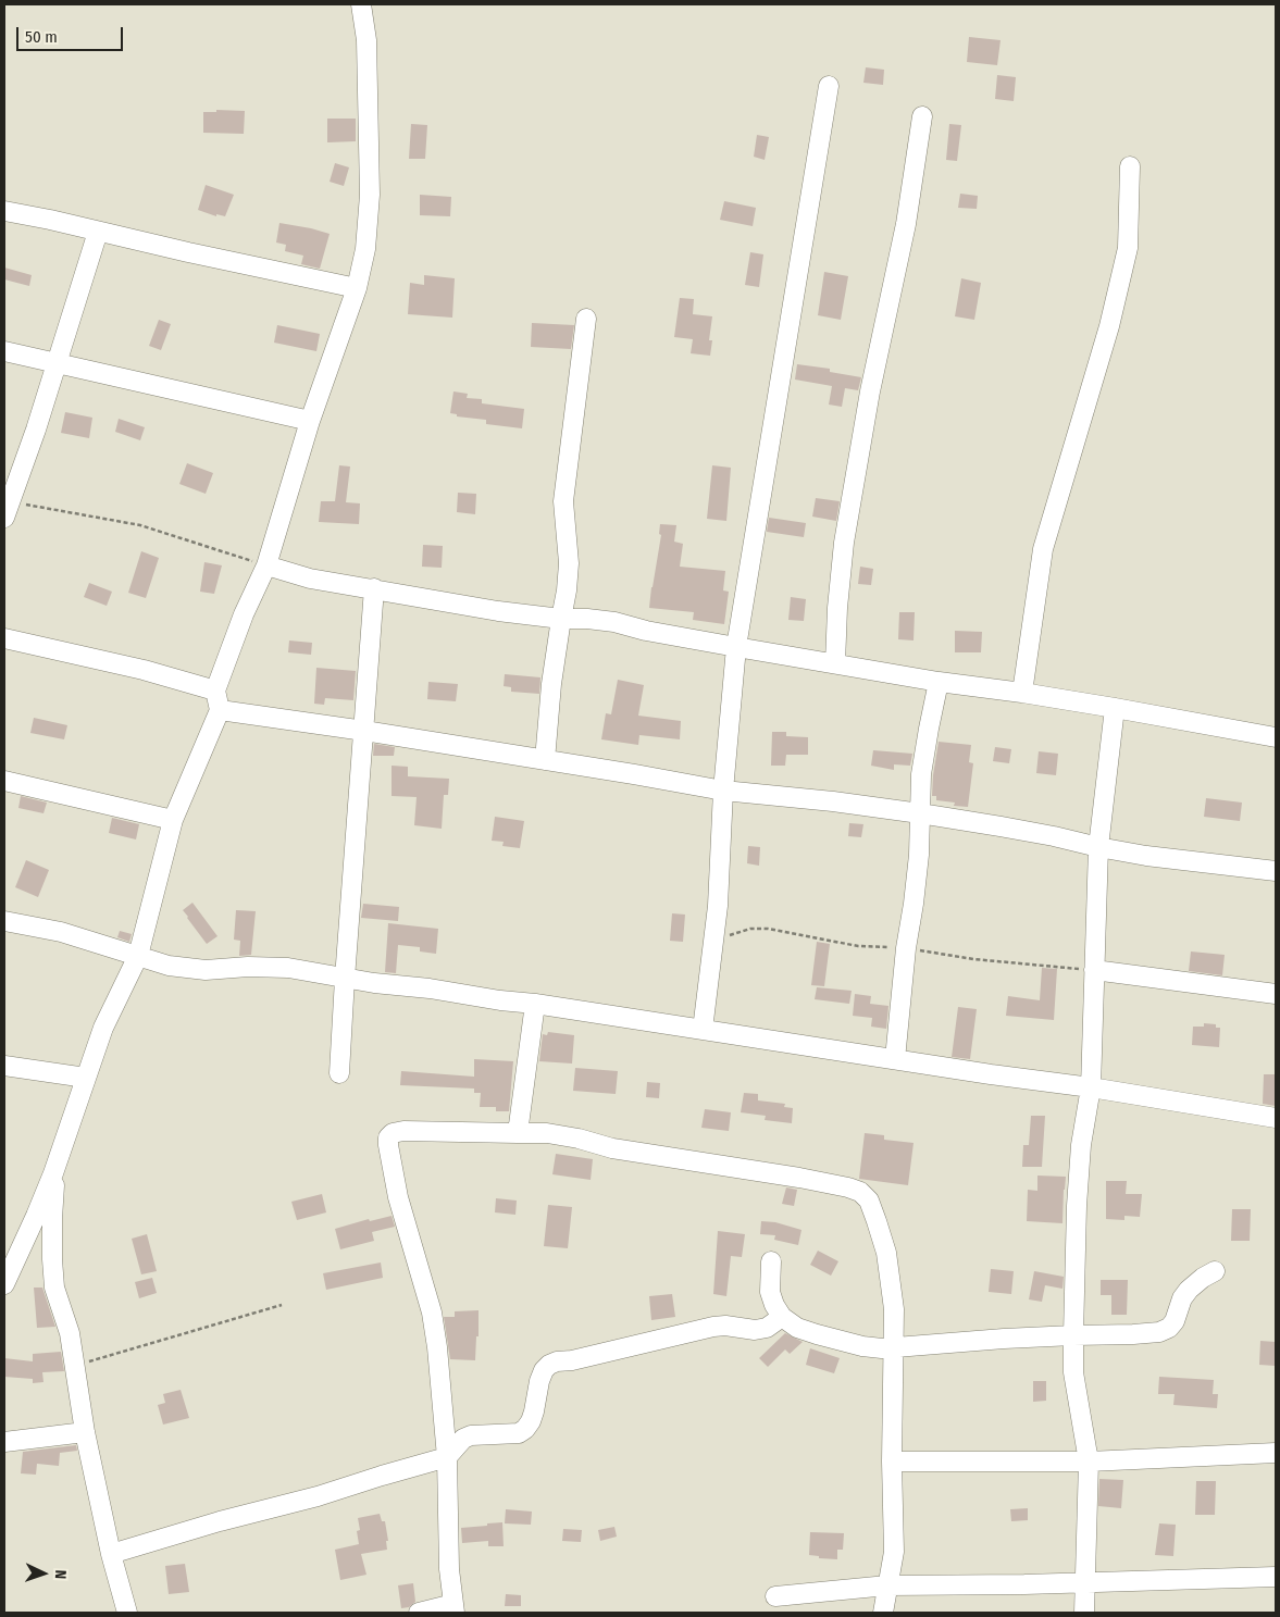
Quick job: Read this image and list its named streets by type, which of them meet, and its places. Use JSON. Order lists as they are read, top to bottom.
{
  "scale_bar": "50 m",
  "north": "right"
}
